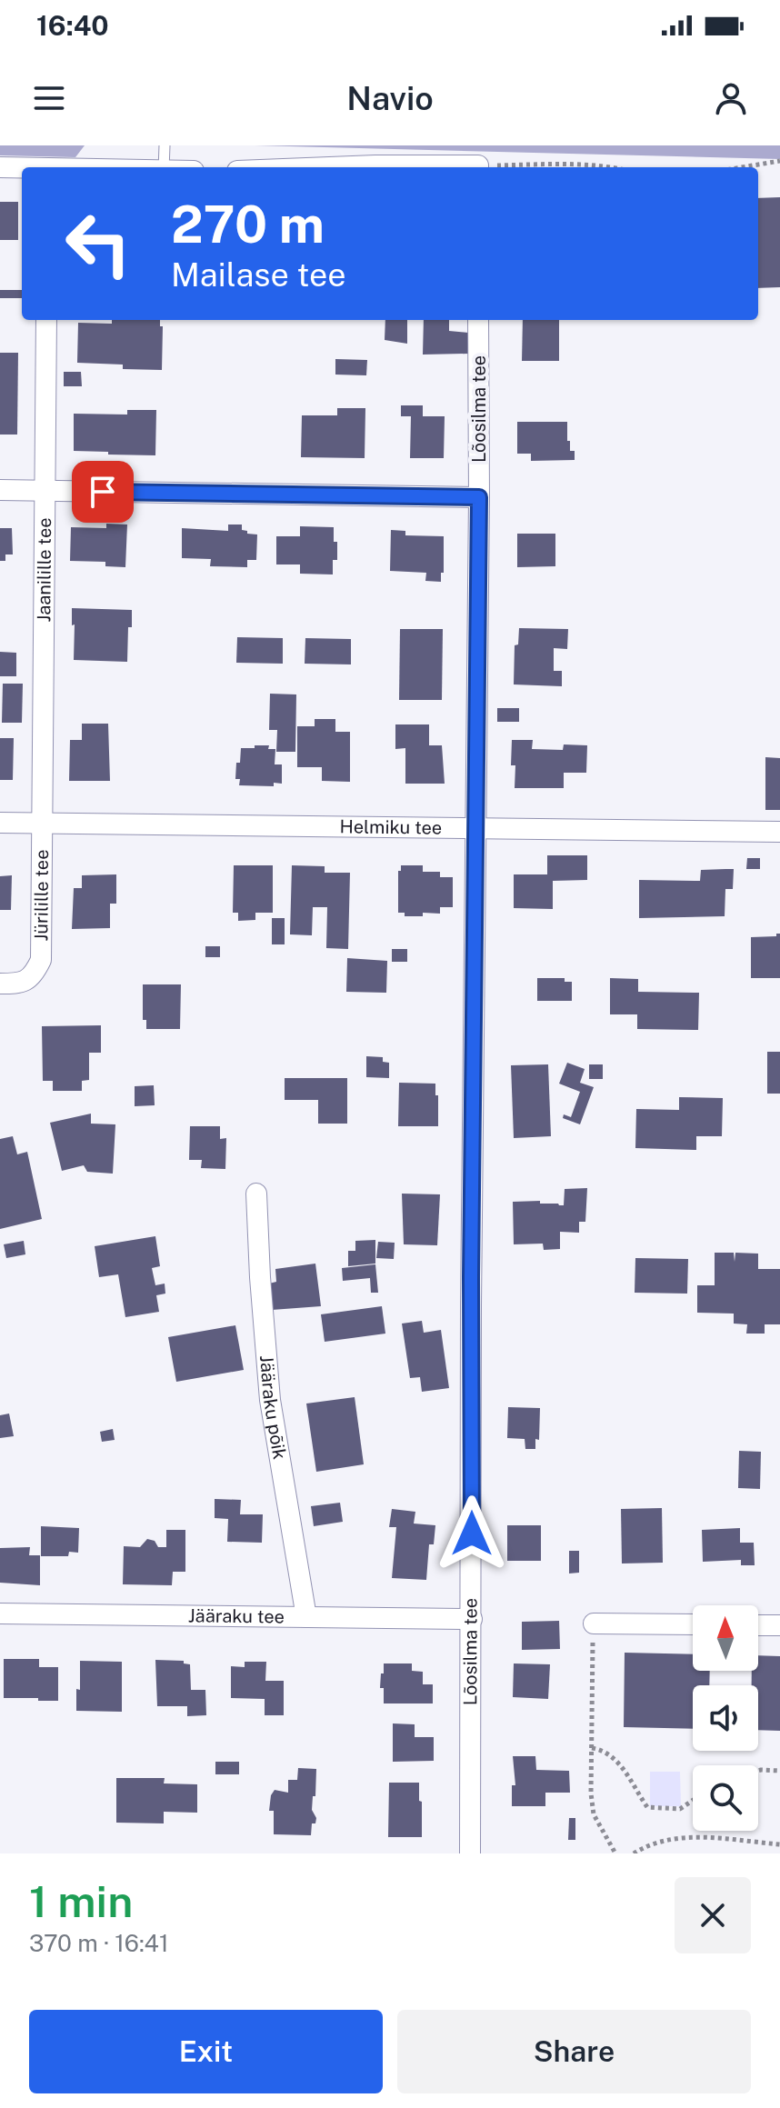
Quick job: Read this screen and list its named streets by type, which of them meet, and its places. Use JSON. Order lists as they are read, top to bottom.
{
  "streets": {
    "street": [
      "Lõosilma tee",
      "Jaanilille tee",
      "Helmiku tee",
      "Jürilille tee",
      "Jääraku põik",
      "Jääraku tee"
    ]
  },
  "crossings": [
    ["Lõosilma tee", "Helmiku tee"],
    ["Lõosilma tee", "Jääraku tee"],
    ["Jaanilille tee", "Helmiku tee"],
    ["Jaanilille tee", "Jürilille tee"],
    ["Helmiku tee", "Jürilille tee"],
    ["Jääraku põik", "Jääraku tee"]
  ],
  "north": "top",
  "page": {
    "status": "16:40",
    "header": "Navio",
    "turn": ["270 m", "Mailase tee"],
    "heading": ["1 min", "370 m · 16:41"],
    "buttons": ["Exit", "Share"]
  }
}
